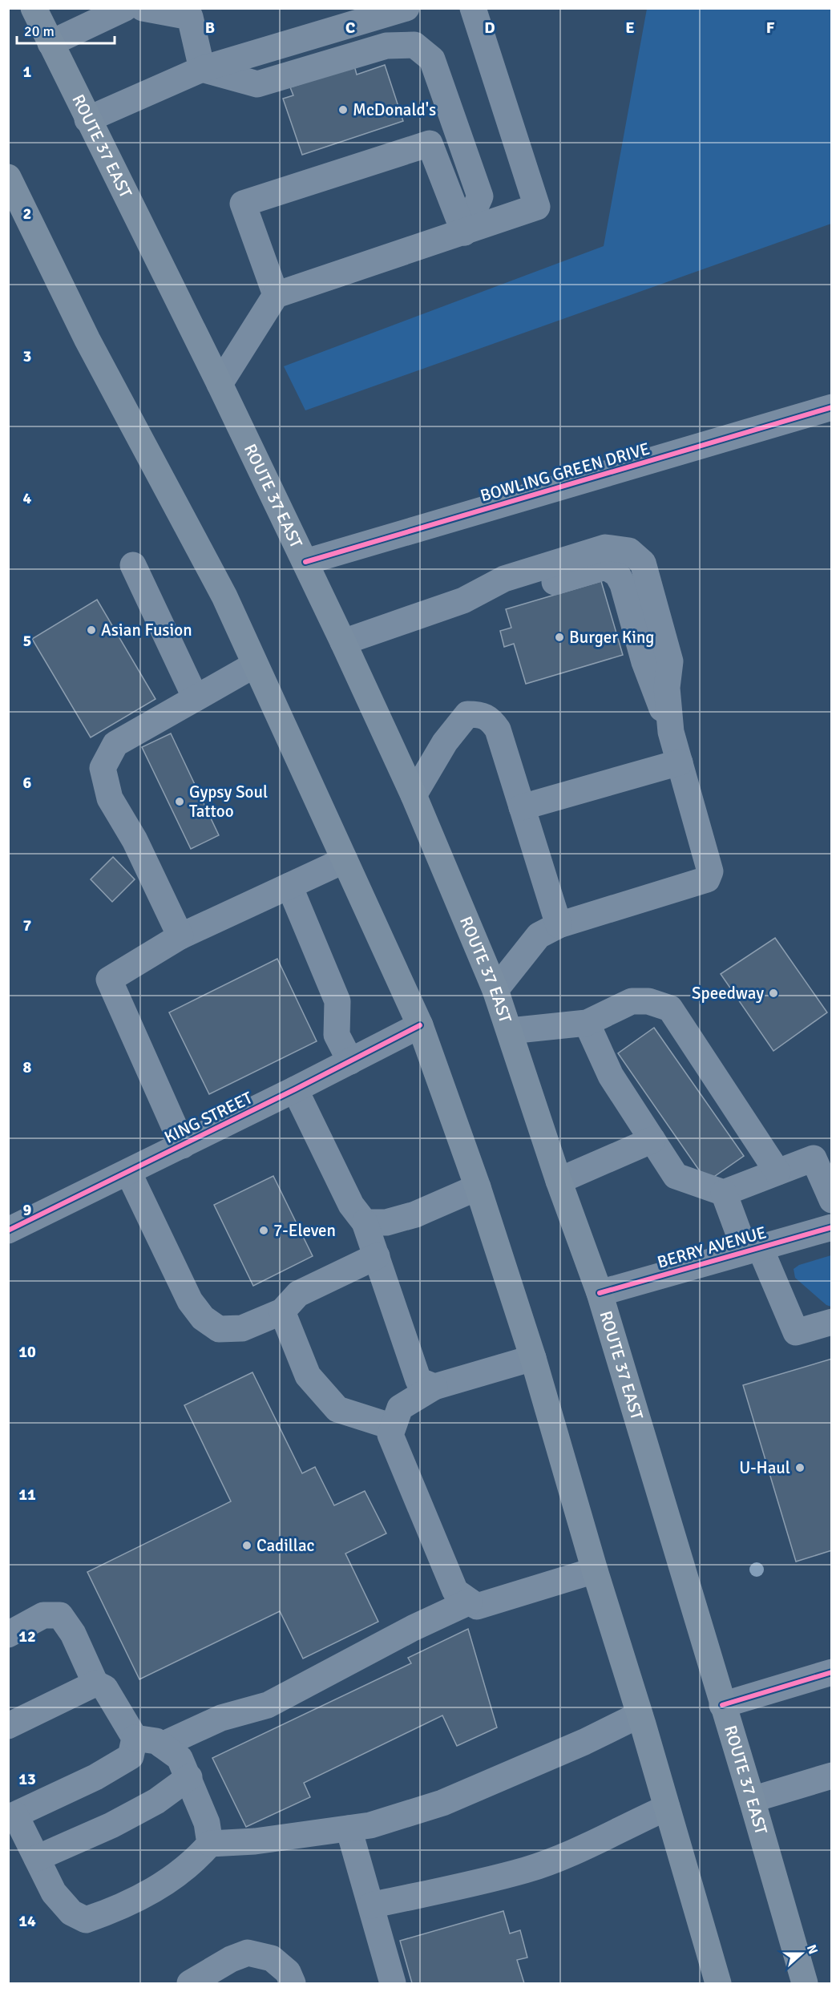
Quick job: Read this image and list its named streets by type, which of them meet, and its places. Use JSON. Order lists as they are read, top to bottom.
{
  "streets": {
    "highway": ["ROUTE 37 EAST"],
    "street": ["BOWLING GREEN DRIVE", "KING STREET", "BERRY AVENUE"]
  },
  "crossings": [
    ["ROUTE 37 EAST", "BOWLING GREEN DRIVE"],
    ["ROUTE 37 EAST", "BERRY AVENUE"]
  ],
  "places": [
    "McDonald's",
    "Asian Fusion",
    "Burger King",
    "Gypsy Soul Tattoo",
    "Speedway",
    "7-Eleven",
    "U-Haul",
    "Cadillac"
  ],
  "scale_bar": "20 m",
  "north": "right",
  "grid": {
    "columns": [
      "B",
      "C",
      "D",
      "E",
      "F"
    ],
    "rows": [
      "1",
      "2",
      "3",
      "4",
      "5",
      "6",
      "7",
      "8",
      "9",
      "10",
      "11",
      "12",
      "13",
      "14"
    ]
  }
}
